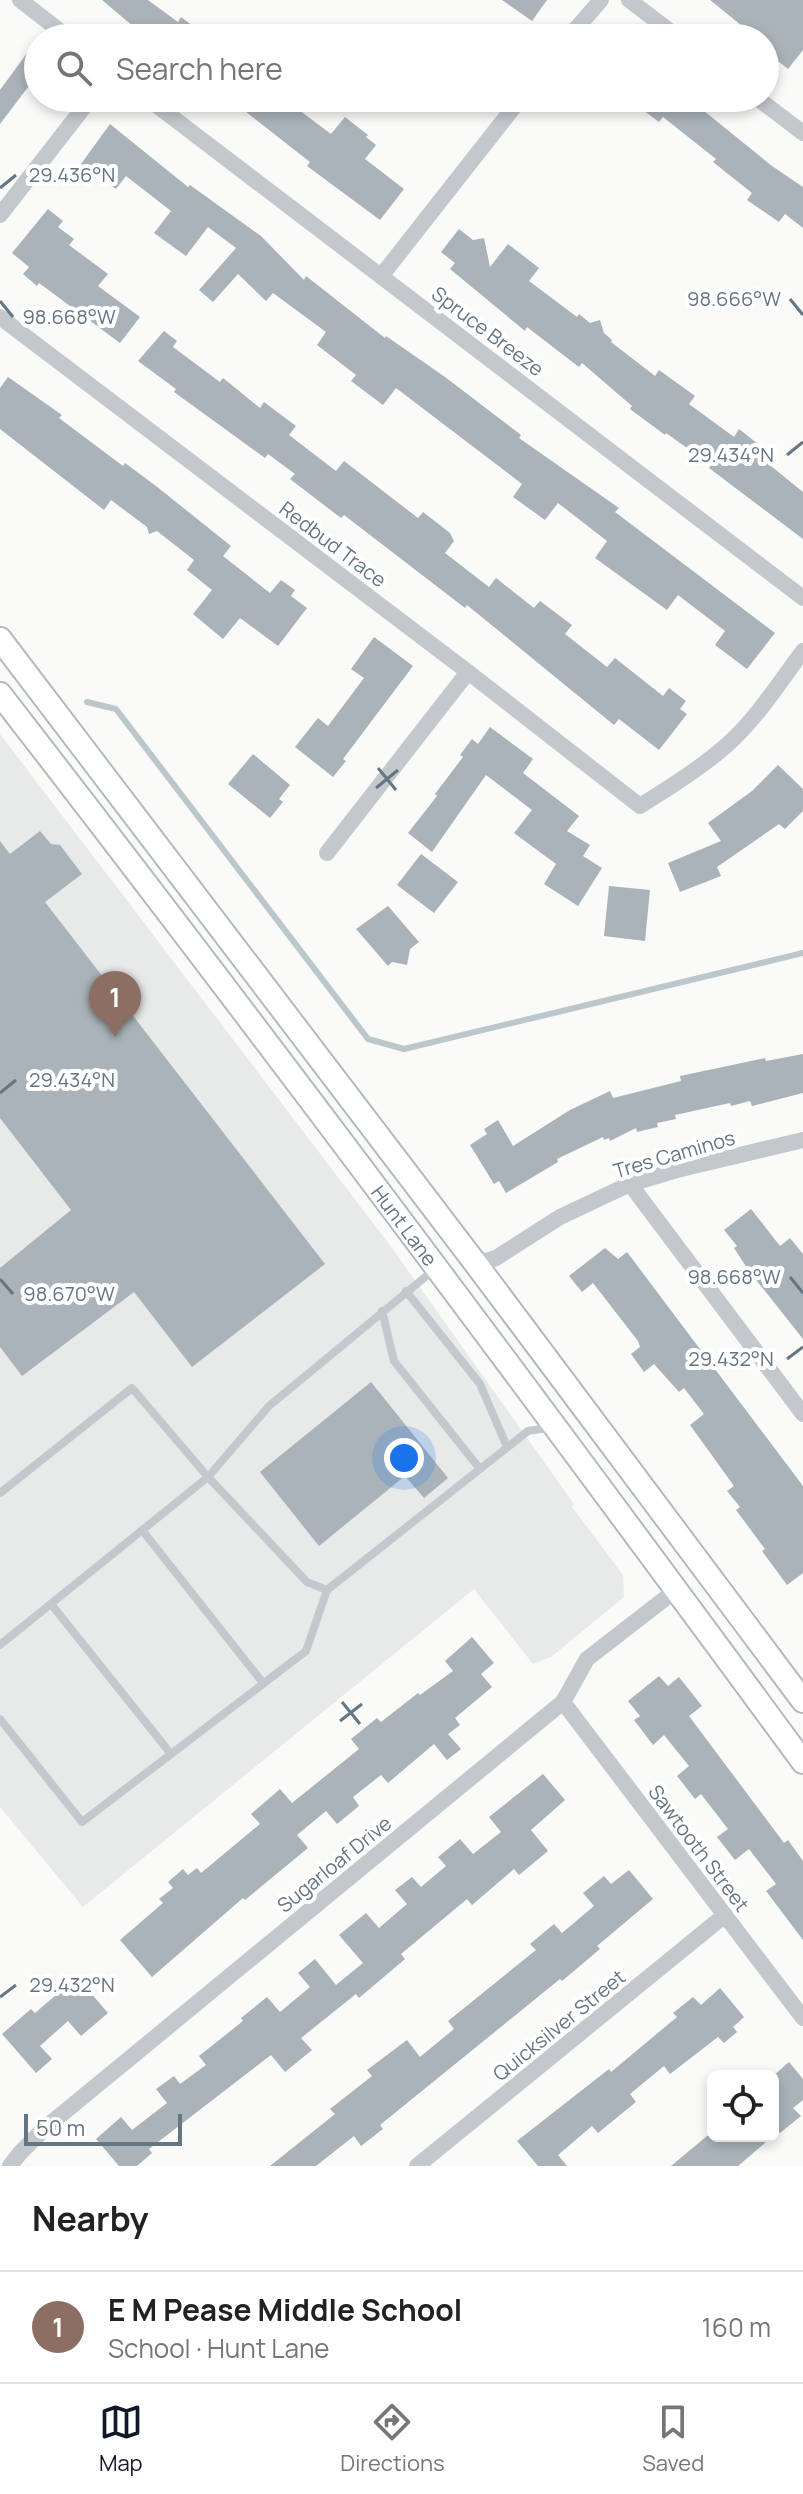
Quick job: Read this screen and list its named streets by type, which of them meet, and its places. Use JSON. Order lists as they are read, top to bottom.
{
  "streets": {
    "main road": ["Hunt Lane"],
    "street": [
      "Spruce Breeze",
      "Redbud Trace",
      "Tres Caminos",
      "Sawtooth Street",
      "Sugarloaf Drive",
      "Quicksilver Street"
    ]
  },
  "crossings": [
    ["Tres Caminos", "Hunt Lane"],
    ["Hunt Lane", "Sugarloaf Drive"],
    ["Sawtooth Street", "Sugarloaf Drive"],
    ["Sawtooth Street", "Quicksilver Street"]
  ],
  "scale_bar": "50 m",
  "page": {
    "search": "Search here",
    "pins": "1",
    "scale": "50 m",
    "heading": "Nearby",
    "list": [
      {
        "mark": "1",
        "name": "E M Pease Middle School",
        "note": "School · Hunt Lane",
        "value": "160 m"
      }
    ],
    "nav": ["Map", "Directions", "Saved"]
  },
  "coordinates": [
    "29.436°N",
    "98.666°W",
    "98.668°W",
    "29.434°N",
    "98.670°W",
    "29.432°N"
  ]
}
